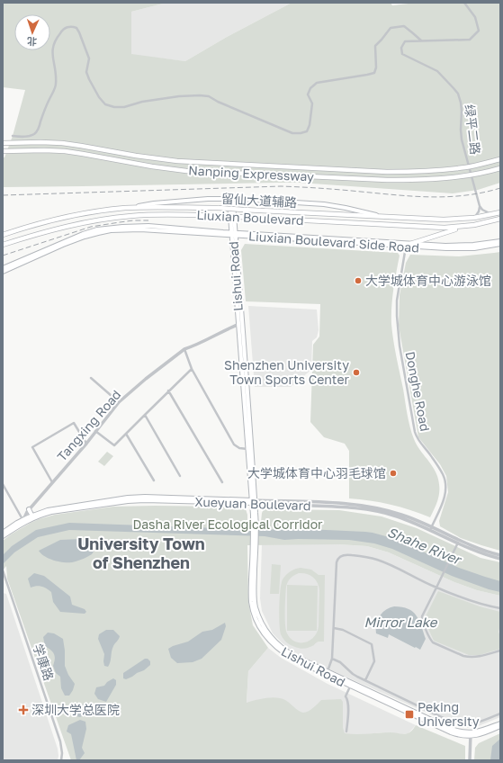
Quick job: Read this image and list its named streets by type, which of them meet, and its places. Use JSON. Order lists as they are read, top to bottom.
{
  "streets": {
    "main road": [
      "Nanping Expressway",
      "留仙大道辅路",
      "Liuxian Boulevard",
      "Liuxian Boulevard Side Road",
      "Lishui Road",
      "Xueyuan Boulevard"
    ],
    "street": [
      "绿平二路",
      "Donghe Road",
      "Tangxing Road",
      "学康路"
    ]
  },
  "crossings": [
    ["留仙大道辅路", "Liuxian Boulevard"],
    ["留仙大道辅路", "Lishui Road"],
    ["Liuxian Boulevard Side Road", "Lishui Road"],
    ["Liuxian Boulevard Side Road", "Donghe Road"],
    ["Lishui Road", "Tangxing Road"],
    ["Lishui Road", "Xueyuan Boulevard"],
    ["Donghe Road", "Xueyuan Boulevard"],
    ["Tangxing Road", "Xueyuan Boulevard"]
  ],
  "districts": ["University Town of Shenzhen"],
  "water": ["Shahe River", "Mirror Lake"],
  "parks": ["Dasha River Ecological Corridor"],
  "places": {
    "other": ["大学城体育中心游泳馆", "Shenzhen University Town Sports Center", "大学城体育中心羽毛球馆"],
    "health": ["深圳大学总医院"],
    "transit": ["Peking University"]
  },
  "north": "bottom"
}
